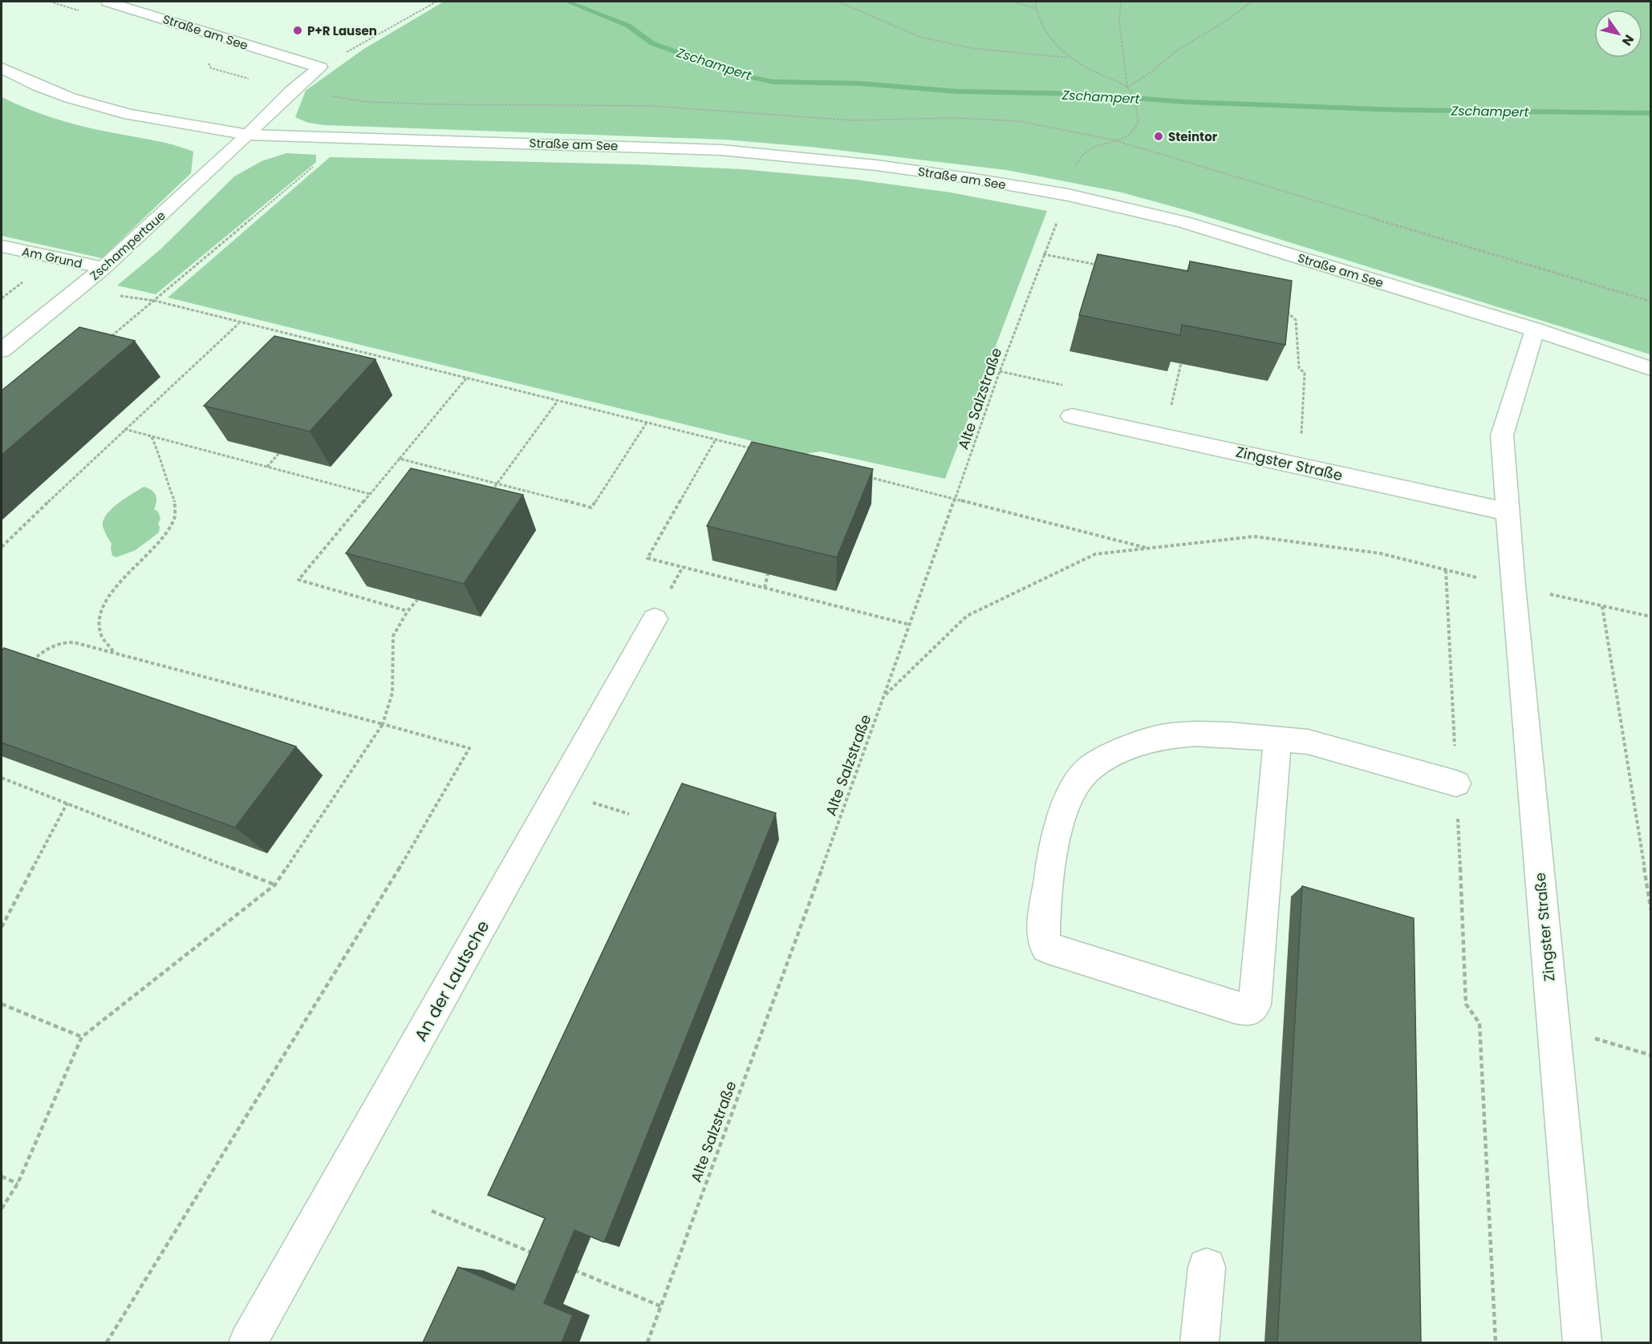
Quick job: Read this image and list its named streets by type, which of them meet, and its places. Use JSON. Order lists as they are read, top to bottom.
{
  "streets": {
    "street": [
      "Straße am See",
      "Zschampertaue",
      "Am Grund",
      "Zingster Straße",
      "An der Lautsche"
    ],
    "path": ["Alte Salzstraße"]
  },
  "crossings": [
    ["Straße am See", "Zschampertaue"],
    ["Straße am See", "Alte Salzstraße"],
    ["Straße am See", "Zingster Straße"],
    ["Zschampertaue", "Am Grund"]
  ],
  "water": ["Zschampert"],
  "places": ["P+R Lausen", "Steintor"],
  "north": "bottom right"
}
